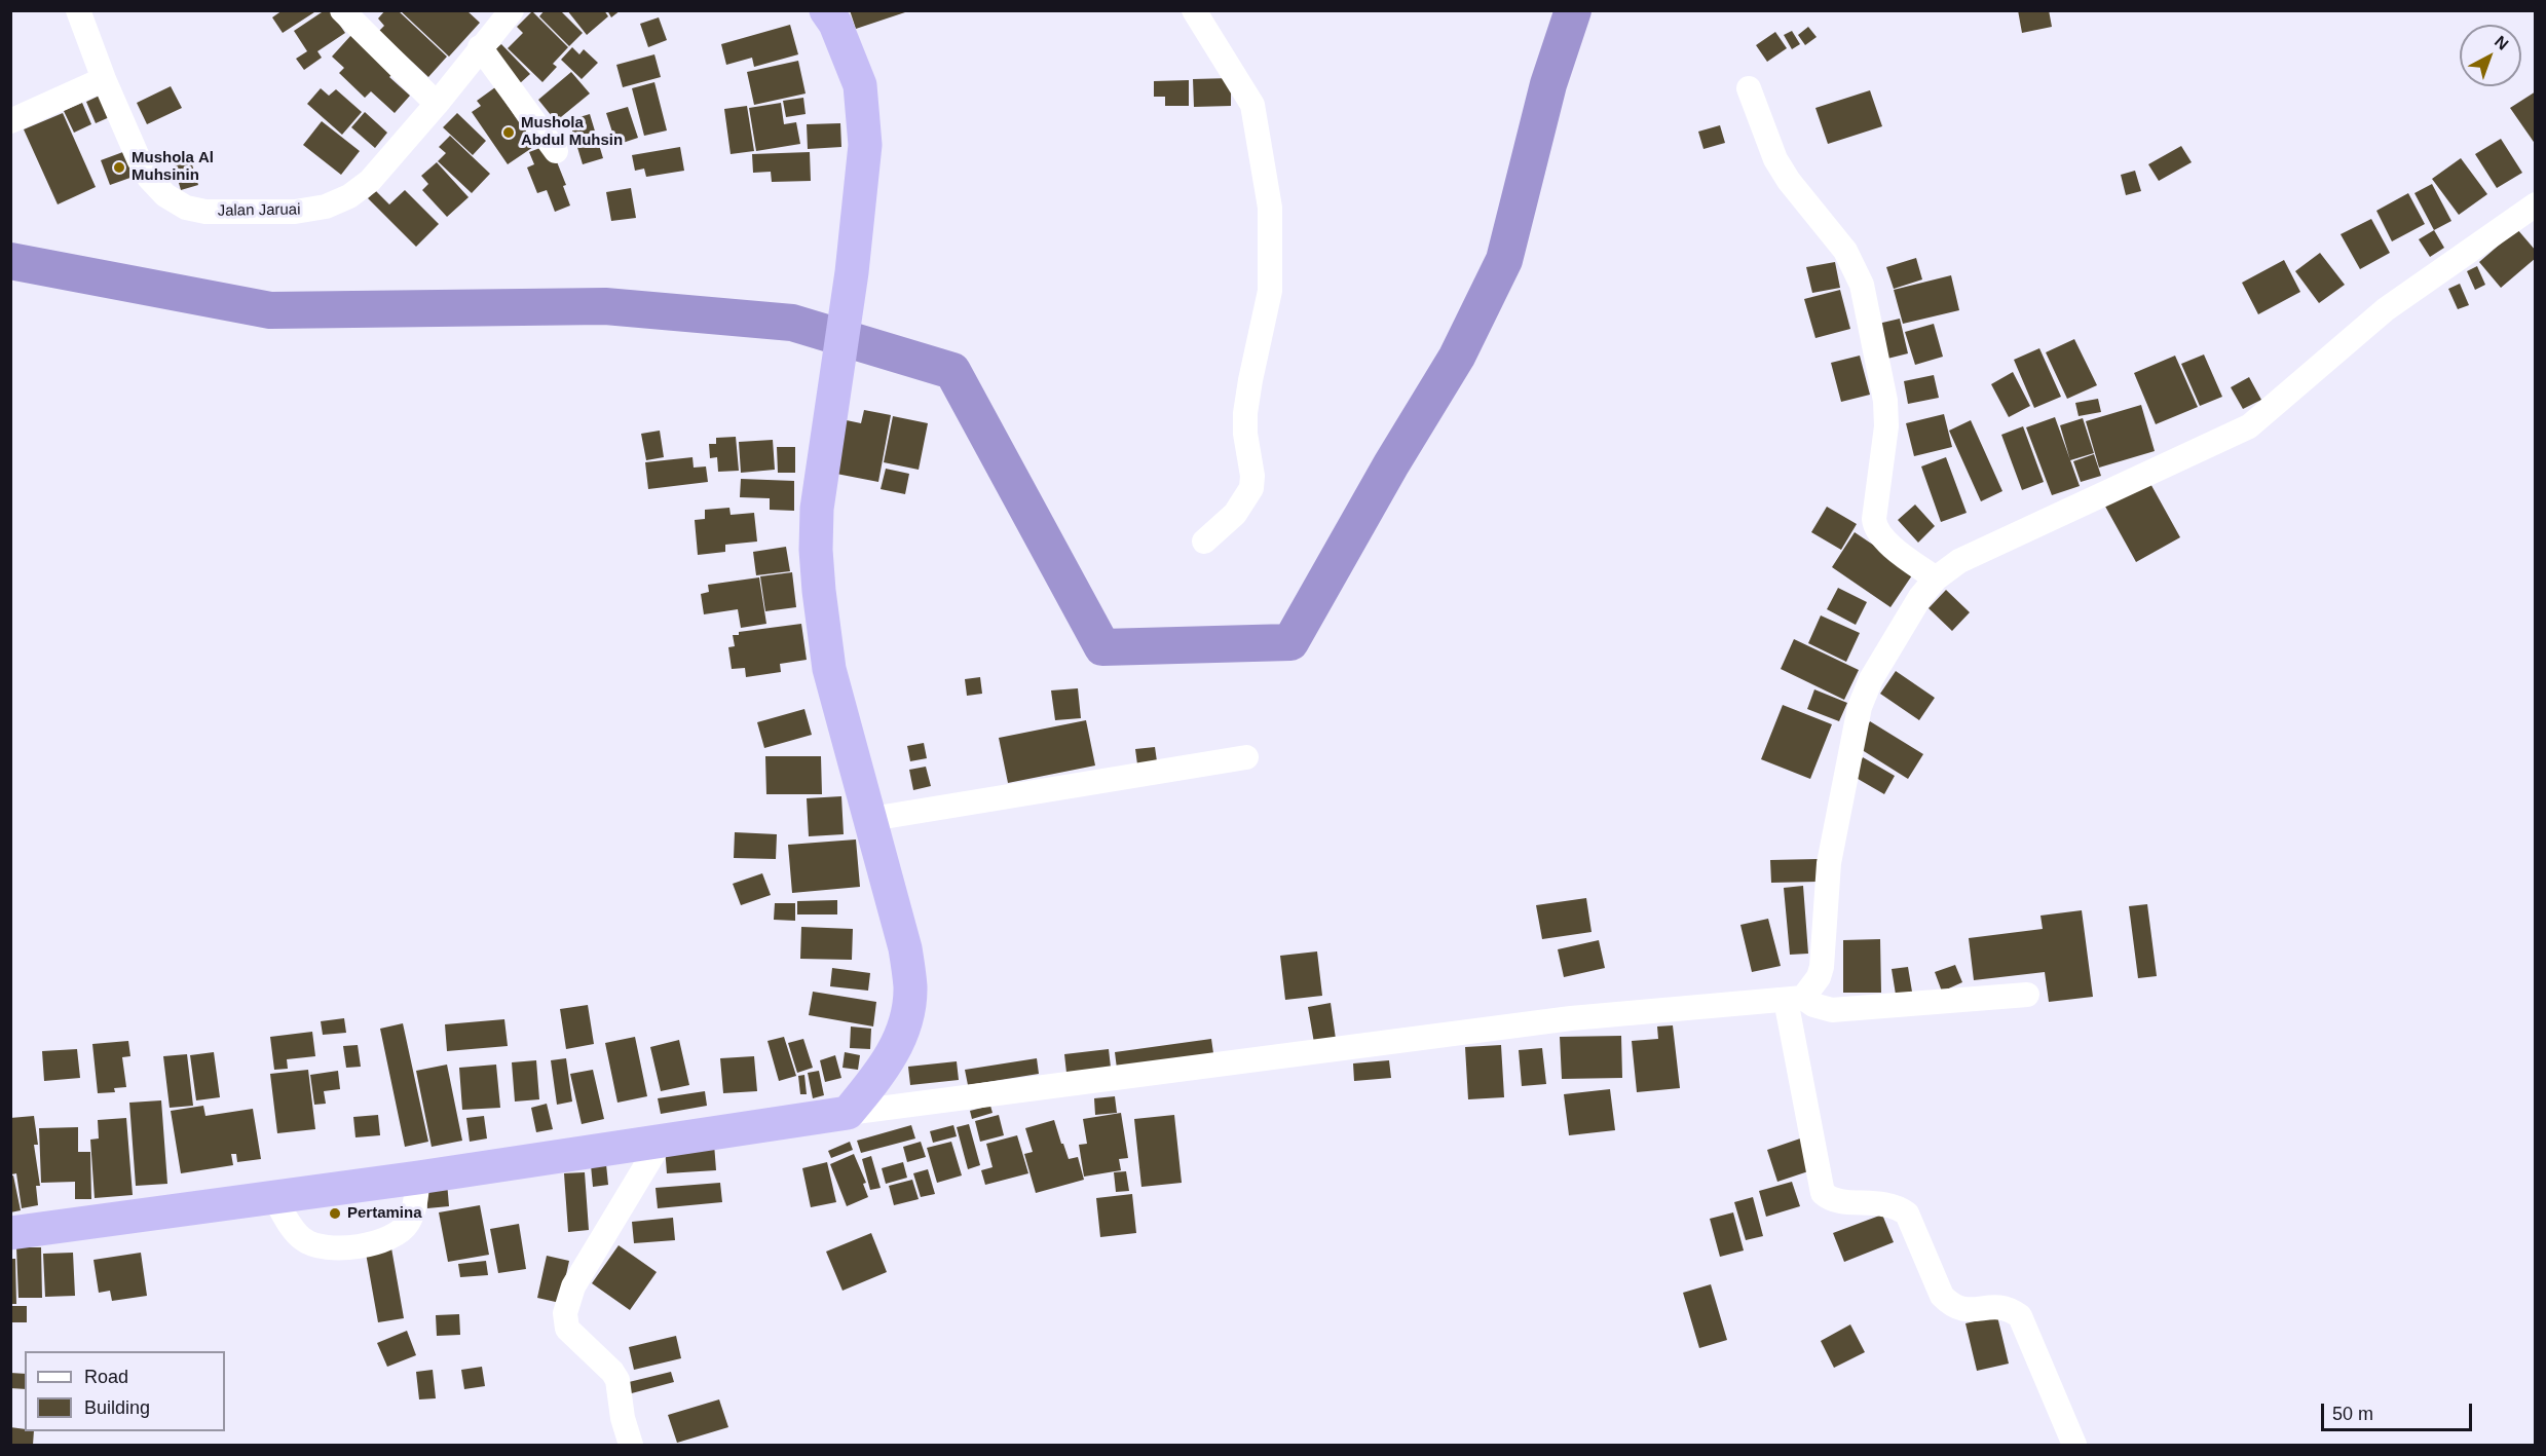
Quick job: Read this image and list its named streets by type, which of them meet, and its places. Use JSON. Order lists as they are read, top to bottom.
{
  "streets": {
    "street": ["Jalan Jaruai"]
  },
  "places": ["Mushola Abdul Muhsin", "Mushola Al Muhsinin", "Pertamina"],
  "legend": ["Road", "Building"],
  "scale_bar": "50 m",
  "north": "top right"
}
